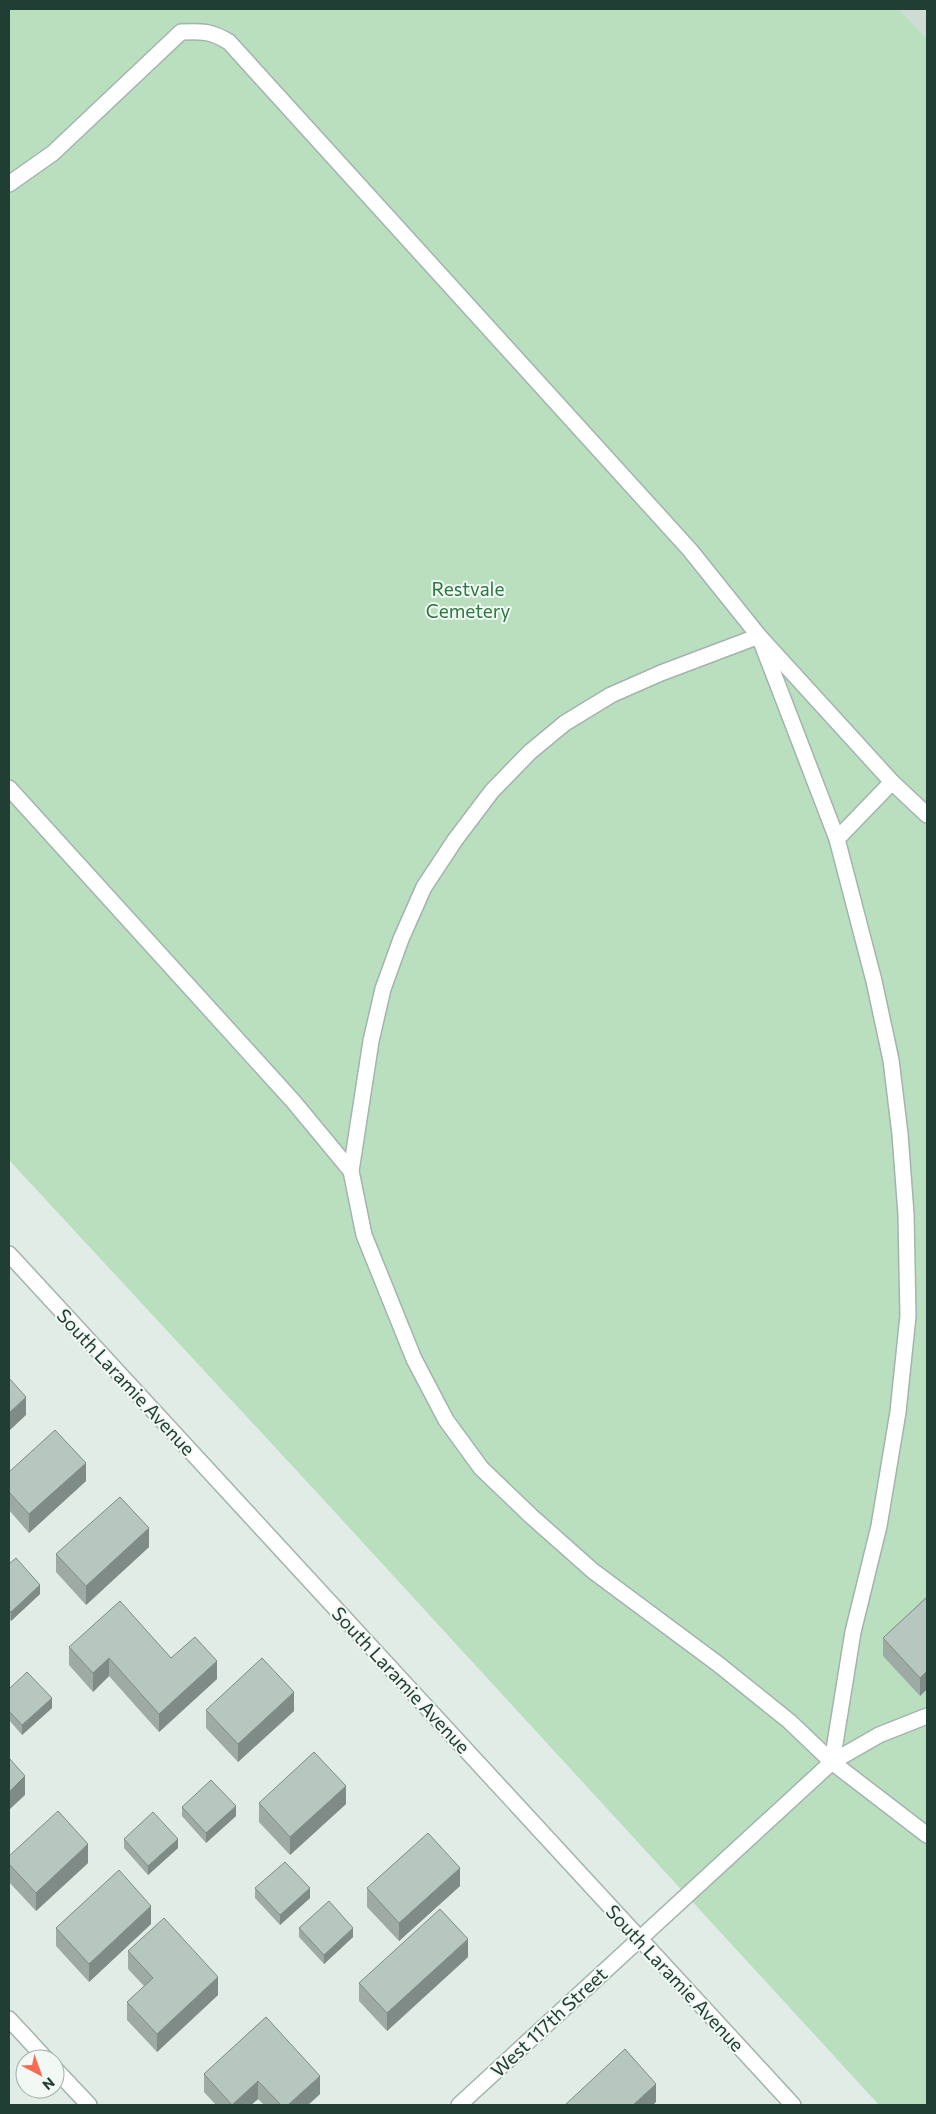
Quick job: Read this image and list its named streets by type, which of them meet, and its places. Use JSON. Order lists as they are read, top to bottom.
{
  "streets": {
    "street": ["South Laramie Avenue", "West 117th Street"]
  },
  "crossings": [
    ["South Laramie Avenue", "West 117th Street"]
  ],
  "parks": ["Restvale Cemetery"],
  "north": "bottom right"
}
